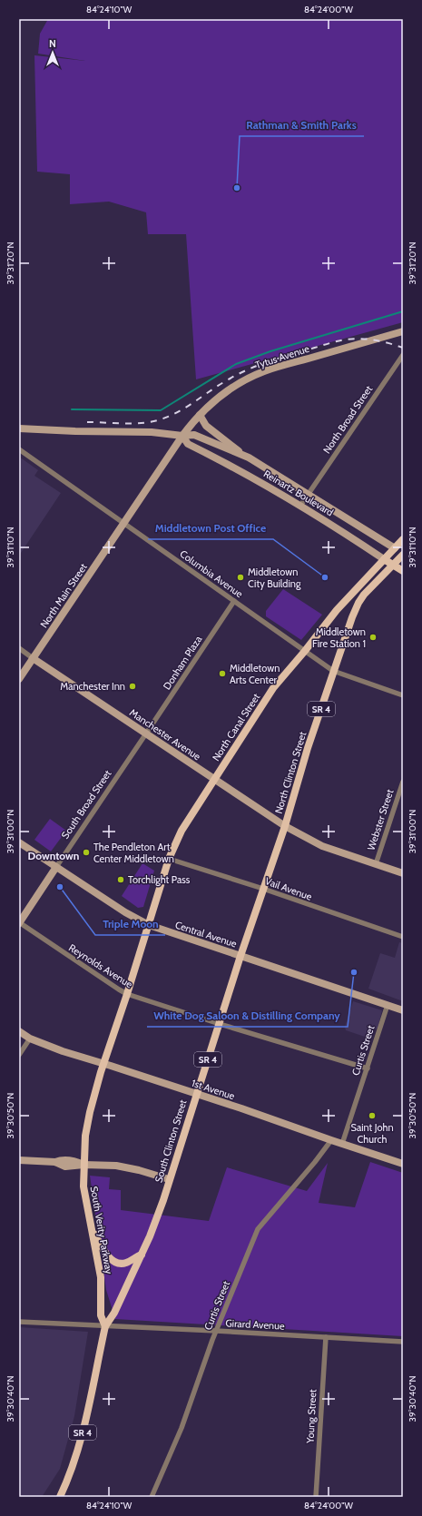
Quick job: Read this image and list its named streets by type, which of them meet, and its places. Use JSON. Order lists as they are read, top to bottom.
{
  "streets": {
    "main road": [
      "Reinartz Boulevard",
      "SR 4",
      "North Canal Street",
      "North Clinton Street",
      "South Clinton Street",
      "South Verity Parkway"
    ],
    "street": [
      "Tytus Avenue",
      "North Broad Street",
      "Columbia Avenue",
      "North Main Street",
      "Donham Plaza",
      "Manchester Avenue",
      "South Broad Street",
      "Webster Street",
      "Vail Avenue",
      "Central Avenue",
      "Reynolds Avenue",
      "Curtis Street",
      "1st Avenue",
      "Girard Avenue",
      "Young Street"
    ]
  },
  "crossings": [
    ["Tytus Avenue", "Reinartz Boulevard"],
    ["Tytus Avenue", "Columbia Avenue"],
    ["Tytus Avenue", "North Main Street"],
    ["North Broad Street", "Reinartz Boulevard"],
    ["Reinartz Boulevard", "SR 4"],
    ["Reinartz Boulevard", "North Canal Street"],
    ["Reinartz Boulevard", "North Clinton Street"],
    ["Columbia Avenue", "North Main Street"],
    ["Columbia Avenue", "Donham Plaza"],
    ["Columbia Avenue", "North Canal Street"],
    ["Columbia Avenue", "North Clinton Street"],
    ["North Main Street", "Manchester Avenue"],
    ["Donham Plaza", "Manchester Avenue"],
    ["Donham Plaza", "South Broad Street"],
    ["SR 4", "North Canal Street"],
    ["SR 4", "North Clinton Street"],
    ["North Canal Street", "Manchester Avenue"],
    ["North Canal Street", "Vail Avenue"],
    ["North Canal Street", "Central Avenue"],
    ["North Canal Street", "South Verity Parkway"],
    ["Manchester Avenue", "North Clinton Street"],
    ["Manchester Avenue", "South Broad Street"],
    ["Manchester Avenue", "Webster Street"],
    ["North Clinton Street", "Vail Avenue"],
    ["North Clinton Street", "Central Avenue"],
    ["North Clinton Street", "South Clinton Street"],
    ["South Broad Street", "Central Avenue"],
    ["South Broad Street", "Reynolds Avenue"],
    ["Central Avenue", "Curtis Street"],
    ["Central Avenue", "South Clinton Street"],
    ["Central Avenue", "South Verity Parkway"],
    ["Reynolds Avenue", "Curtis Street"],
    ["Reynolds Avenue", "South Clinton Street"],
    ["Reynolds Avenue", "South Verity Parkway"],
    ["Curtis Street", "1st Avenue"],
    ["Curtis Street", "Girard Avenue"],
    ["1st Avenue", "South Clinton Street"],
    ["1st Avenue", "South Verity Parkway"],
    ["South Clinton Street", "South Verity Parkway"],
    ["South Clinton Street", "Girard Avenue"],
    ["South Verity Parkway", "Girard Avenue"],
    ["Girard Avenue", "Young Street"]
  ],
  "districts": ["Downtown"],
  "places": [
    "Rathman & Smith Parks",
    "Middletown City Building",
    "Middletown Post Office",
    "Middletown Fire Station 1",
    "Middletown Arts Center",
    "Manchester Inn",
    "The Pendleton Art Center Middletown",
    "Torchlight Pass",
    "Triple Moon",
    "White Dog Saloon & Distilling Company",
    "Saint John Church"
  ],
  "north": "top",
  "coordinates": [
    "84°24'10\"W",
    "84°24'00\"W",
    "39°31'20\"N",
    "39°31'10\"N",
    "39°31'00\"N",
    "39°30'50\"N",
    "39°30'40\"N"
  ]
}
